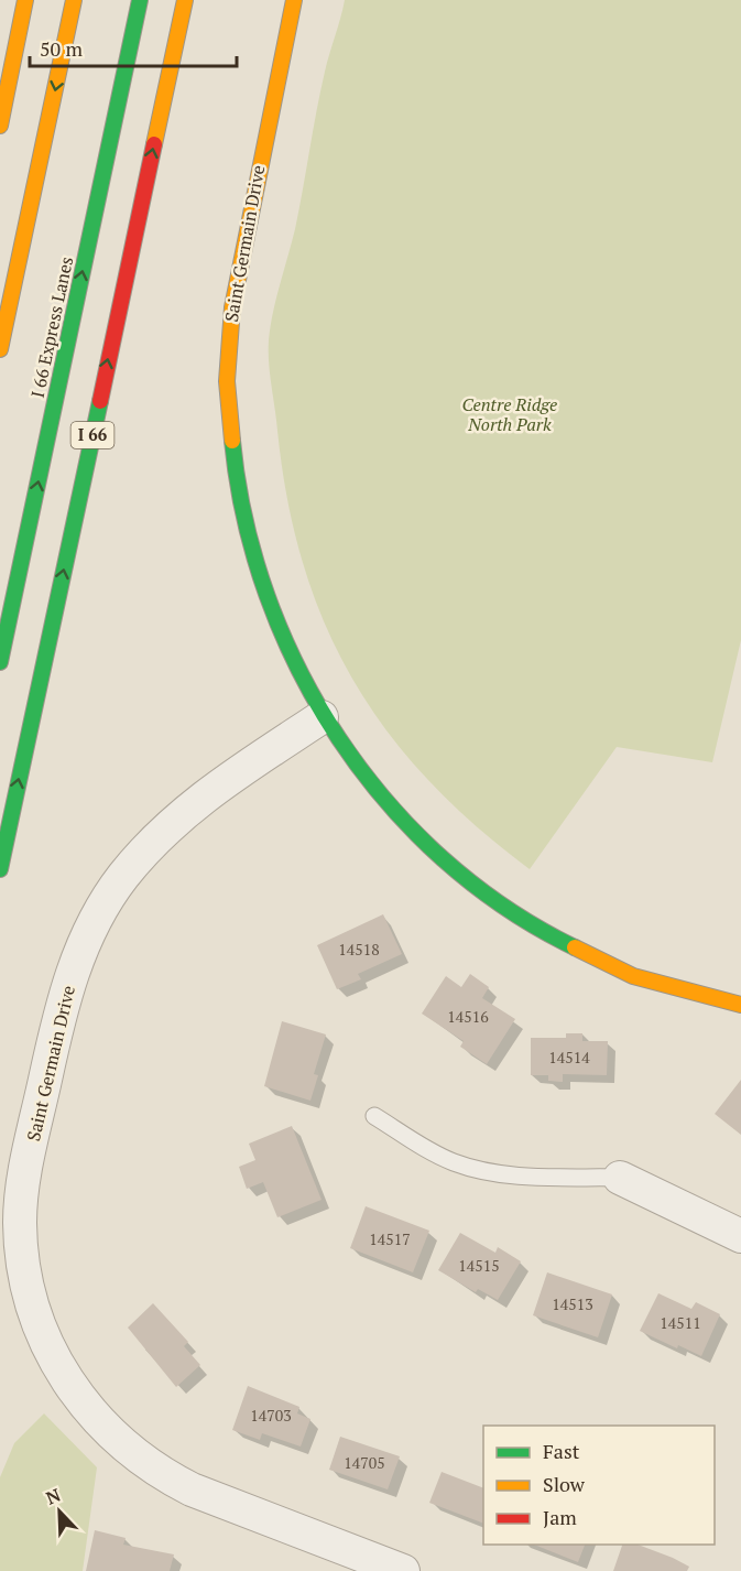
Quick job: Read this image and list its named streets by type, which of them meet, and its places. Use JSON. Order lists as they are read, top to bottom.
{
  "streets": {
    "main road": ["Saint Germain Drive", "I 66 Express Lanes", "I 66"]
  },
  "parks": ["Centre Ridge North Park"],
  "house_numbers": [
    "14518",
    "14516",
    "14514",
    "14517",
    "14515",
    "14513",
    "14511",
    "14703",
    "14705"
  ],
  "legend": ["Fast", "Slow", "Jam"],
  "scale_bar": "50 m",
  "north": "top left"
}
